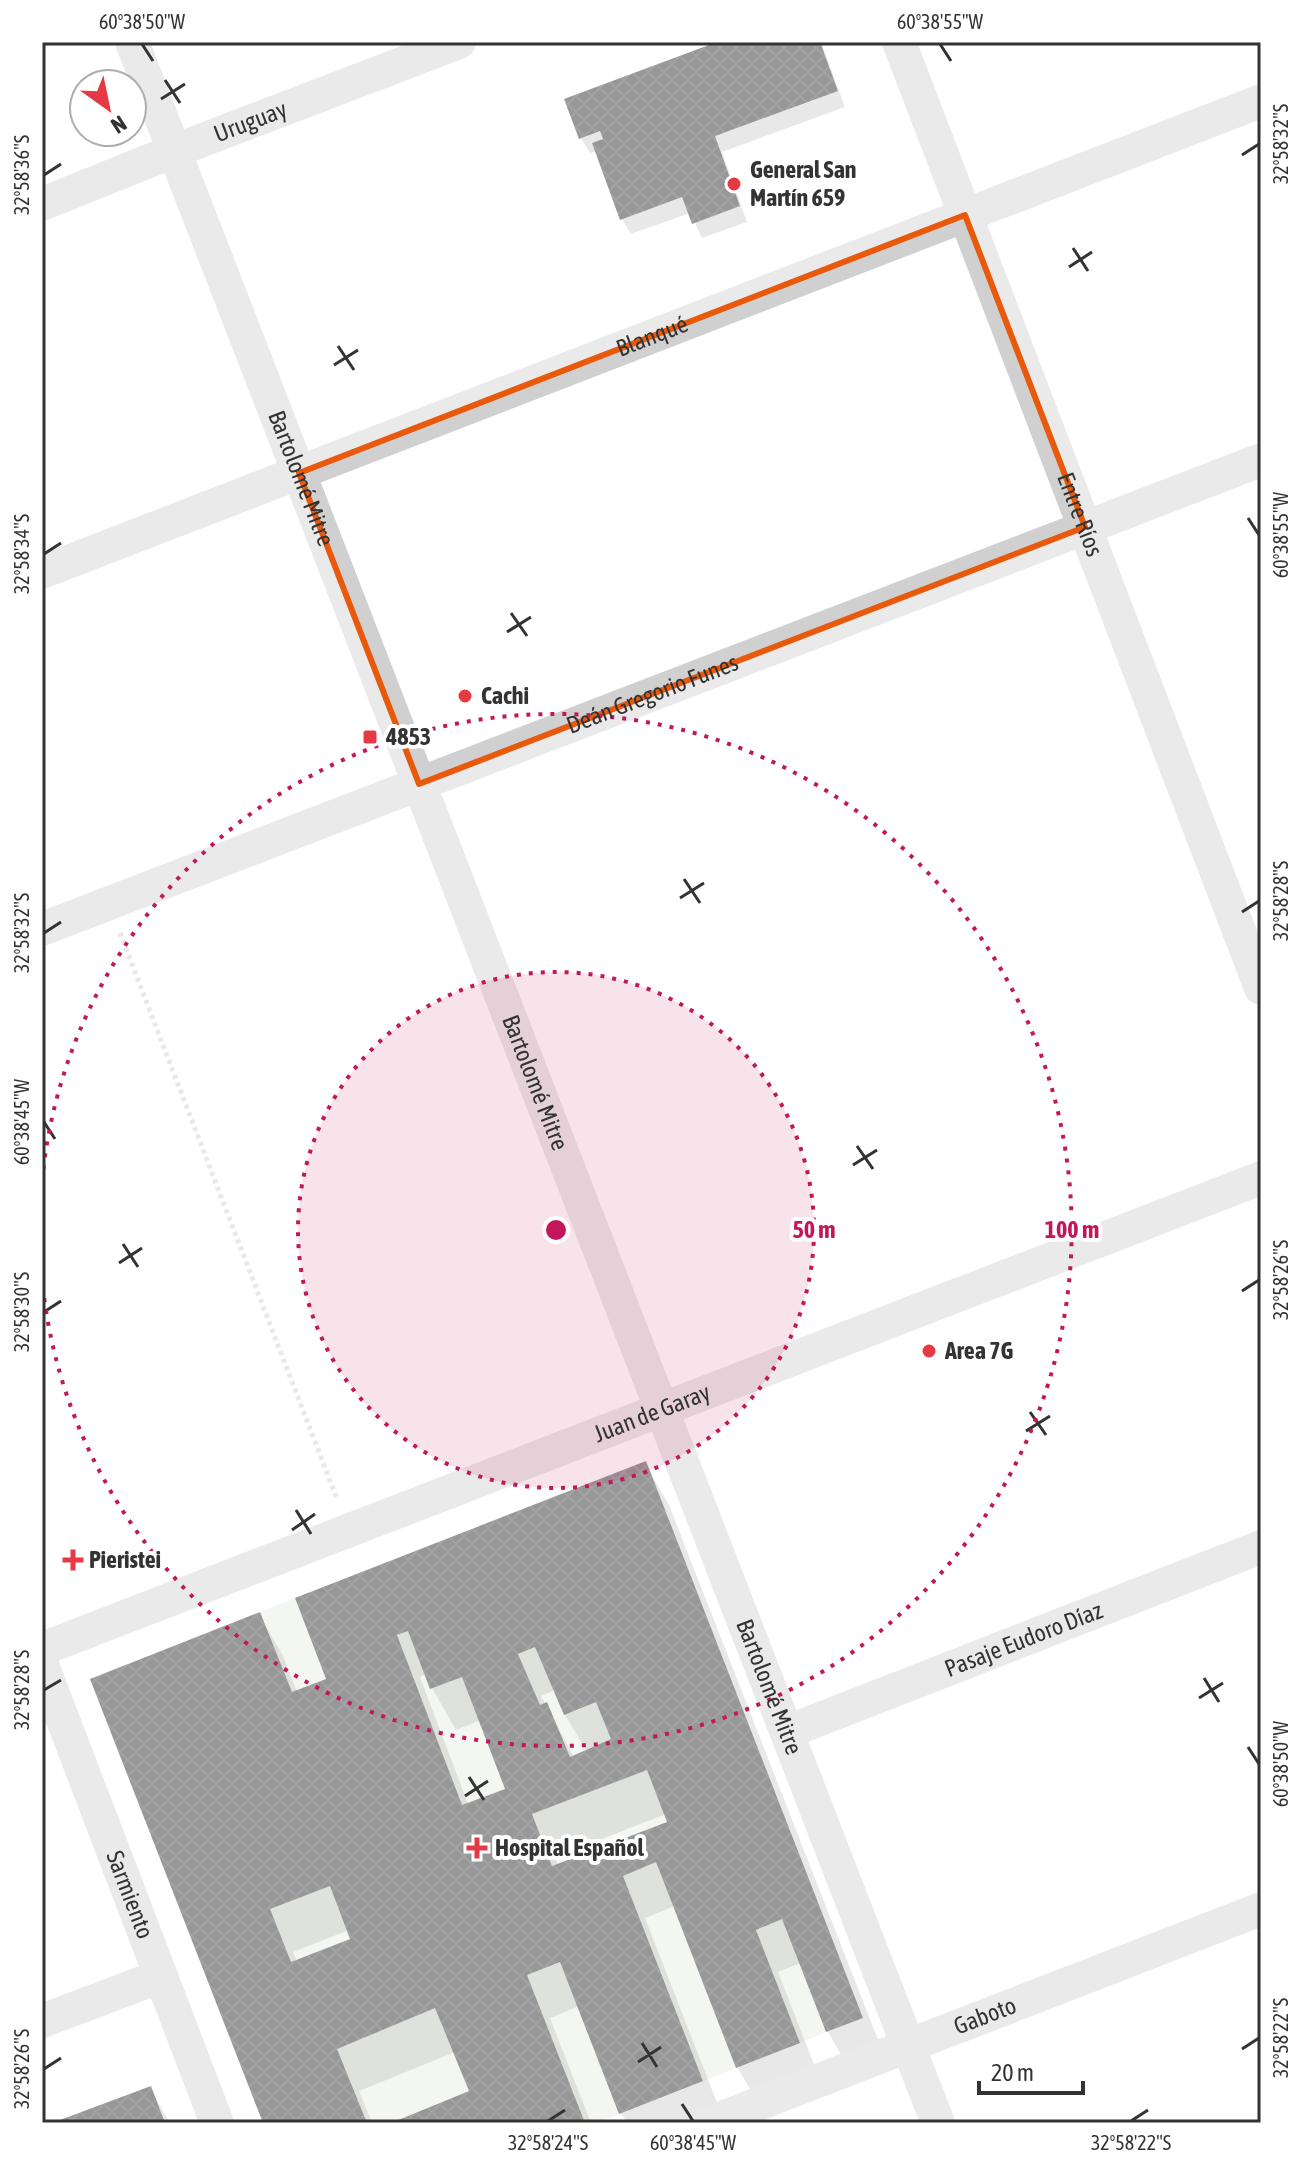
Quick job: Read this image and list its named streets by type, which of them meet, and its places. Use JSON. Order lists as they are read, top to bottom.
{
  "streets": {
    "street": [
      "Uruguay",
      "Blanqué",
      "Bartolomé Mitre",
      "Entre Ríos",
      "Deán Gregorio Funes",
      "Juan de Garay",
      "Pasaje Eudoro Díaz",
      "Sarmiento",
      "Gaboto"
    ]
  },
  "crossings": [
    ["Uruguay", "Bartolomé Mitre"],
    ["Blanqué", "Bartolomé Mitre"],
    ["Blanqué", "Entre Ríos"],
    ["Bartolomé Mitre", "Deán Gregorio Funes"],
    ["Bartolomé Mitre", "Juan de Garay"],
    ["Bartolomé Mitre", "Pasaje Eudoro Díaz"],
    ["Bartolomé Mitre", "Gaboto"],
    ["Entre Ríos", "Deán Gregorio Funes"]
  ],
  "places": {
    "other": ["General San Martín 659", "Cachi", "Area 7G"],
    "transit": ["4853"],
    "health": ["Pieristei", "Hospital Español"]
  },
  "scale_bar": "20 m",
  "north": "bottom right",
  "coordinates": [
    "60°38'50\"W",
    "60°38'55\"W",
    "32°58'32\"S",
    "32°58'36\"S",
    "32°58'34\"S",
    "32°58'28\"S",
    "60°38'45\"W",
    "32°58'26\"S",
    "32°58'30\"S",
    "32°58'22\"S",
    "32°58'24\"S"
  ],
  "rings": ["50 m", "100 m"]
}
